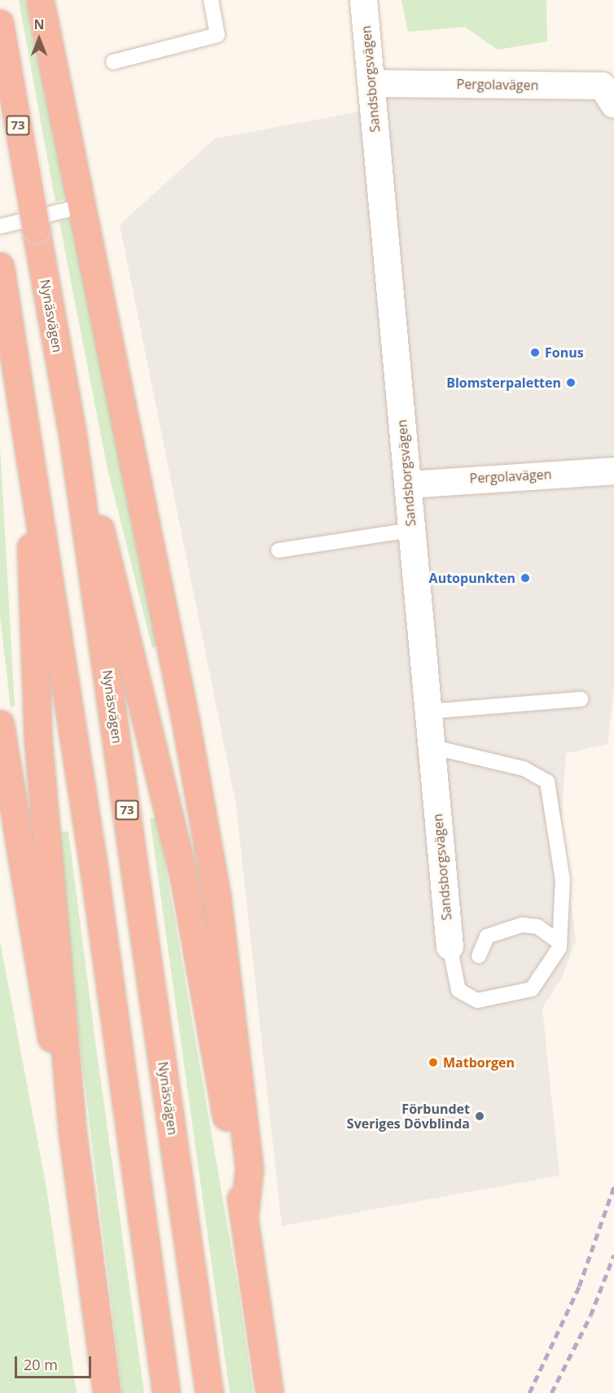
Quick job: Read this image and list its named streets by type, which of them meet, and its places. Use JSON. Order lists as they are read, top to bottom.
{
  "streets": {
    "highway": ["73", "Nynäsvägen"],
    "street": ["Sandsborgsvägen", "Pergolavägen"]
  },
  "crossings": [
    ["Sandsborgsvägen", "Pergolavägen"]
  ],
  "places": [
    "Fonus",
    "Blomsterpaletten",
    "Autopunkten",
    "Matborgen",
    "Förbundet Sveriges Dövblinda"
  ],
  "scale_bar": "20 m",
  "north": "top"
}
